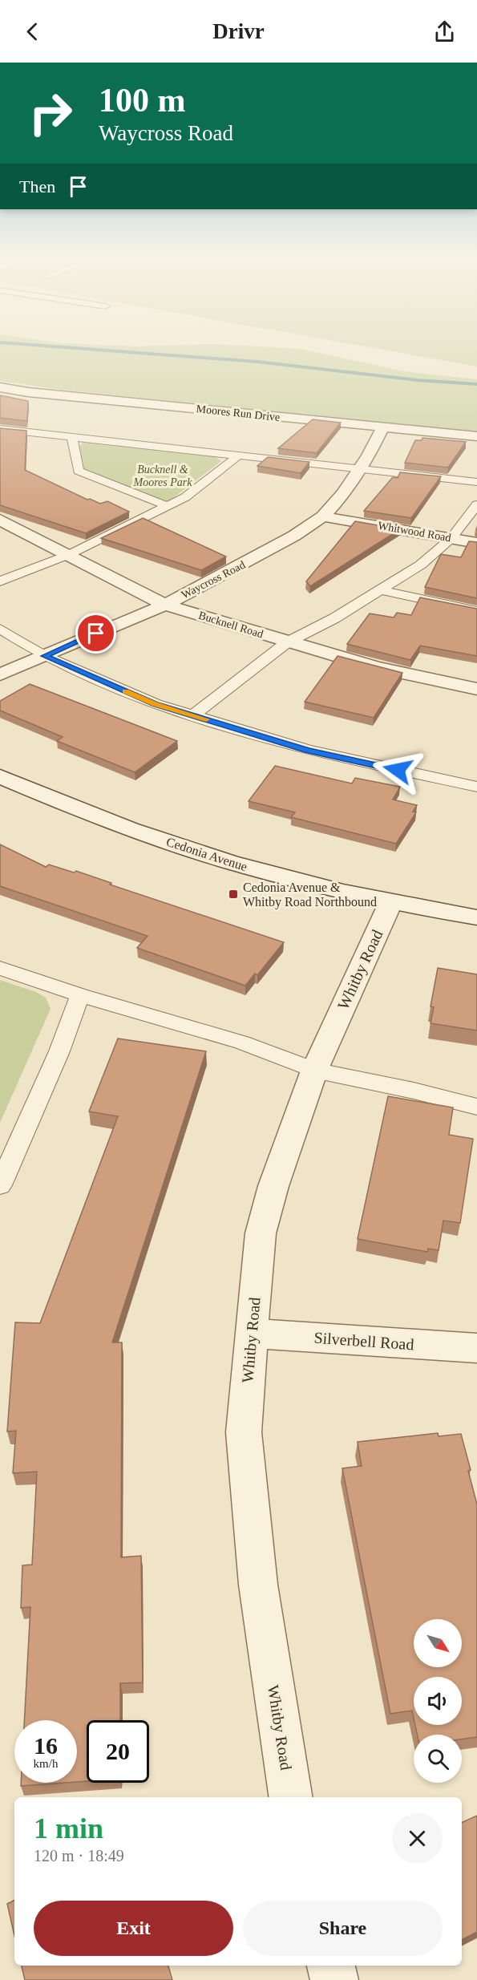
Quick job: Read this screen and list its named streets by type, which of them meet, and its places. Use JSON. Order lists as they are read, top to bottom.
{
  "streets": {
    "street": [
      "Moores Run Drive",
      "Whitwood Road",
      "Waycross Road",
      "Bucknell Road",
      "Cedonia Avenue",
      "Whitby Road",
      "Silverbell Road"
    ]
  },
  "crossings": [
    ["Moores Run Drive", "Waycross Road"],
    ["Whitwood Road", "Waycross Road"],
    ["Waycross Road", "Bucknell Road"],
    ["Cedonia Avenue", "Whitby Road"],
    ["Whitby Road", "Silverbell Road"]
  ],
  "parks": ["Bucknell & Moores Park"],
  "places": {
    "transit": ["Cedonia Avenue & Whitby Road Northbound"]
  },
  "north": "bottom right",
  "page": {
    "header": "Drivr",
    "turn": ["100 m", "Waycross Road"],
    "then": "Then",
    "speed": "16 km/h",
    "limit": "20",
    "heading": ["1 min", "120 m · 18:49"],
    "buttons": ["Exit", "Share"]
  }
}
